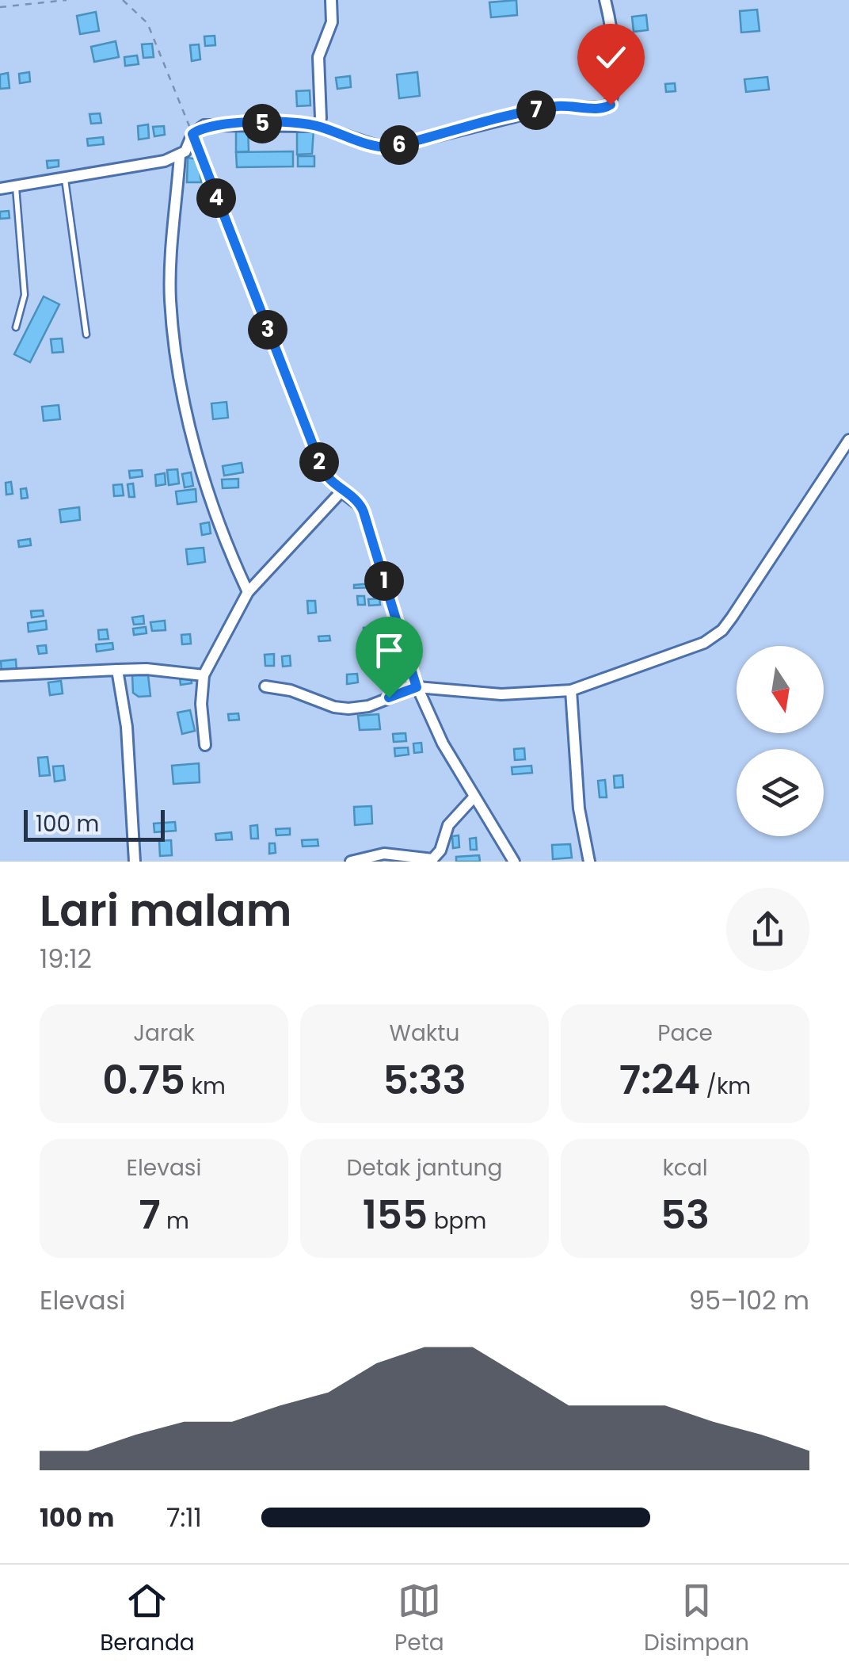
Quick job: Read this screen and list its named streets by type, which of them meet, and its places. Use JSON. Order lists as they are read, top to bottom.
{
  "scale_bar": "100 m",
  "north": "bottom",
  "page": {
    "pins": [
      "7",
      "5",
      "6",
      "4",
      "3",
      "2",
      "1"
    ],
    "scale": "100 m",
    "heading": ["Lari malam", "19:12"],
    "stats": [
      ["Jarak", "0.75 km"],
      ["Waktu", "5:33"],
      ["Pace", "7:24 /km"],
      ["Elevasi", "7 m"],
      ["Detak jantung", "155 bpm"],
      ["kcal", "53"]
    ],
    "chart": ["Elevasi", "95–102 m"],
    "list": [
      {
        "name": "100 m",
        "note": "7:11"
      }
    ],
    "tabs": ["Beranda", "Peta", "Disimpan"]
  }
}
